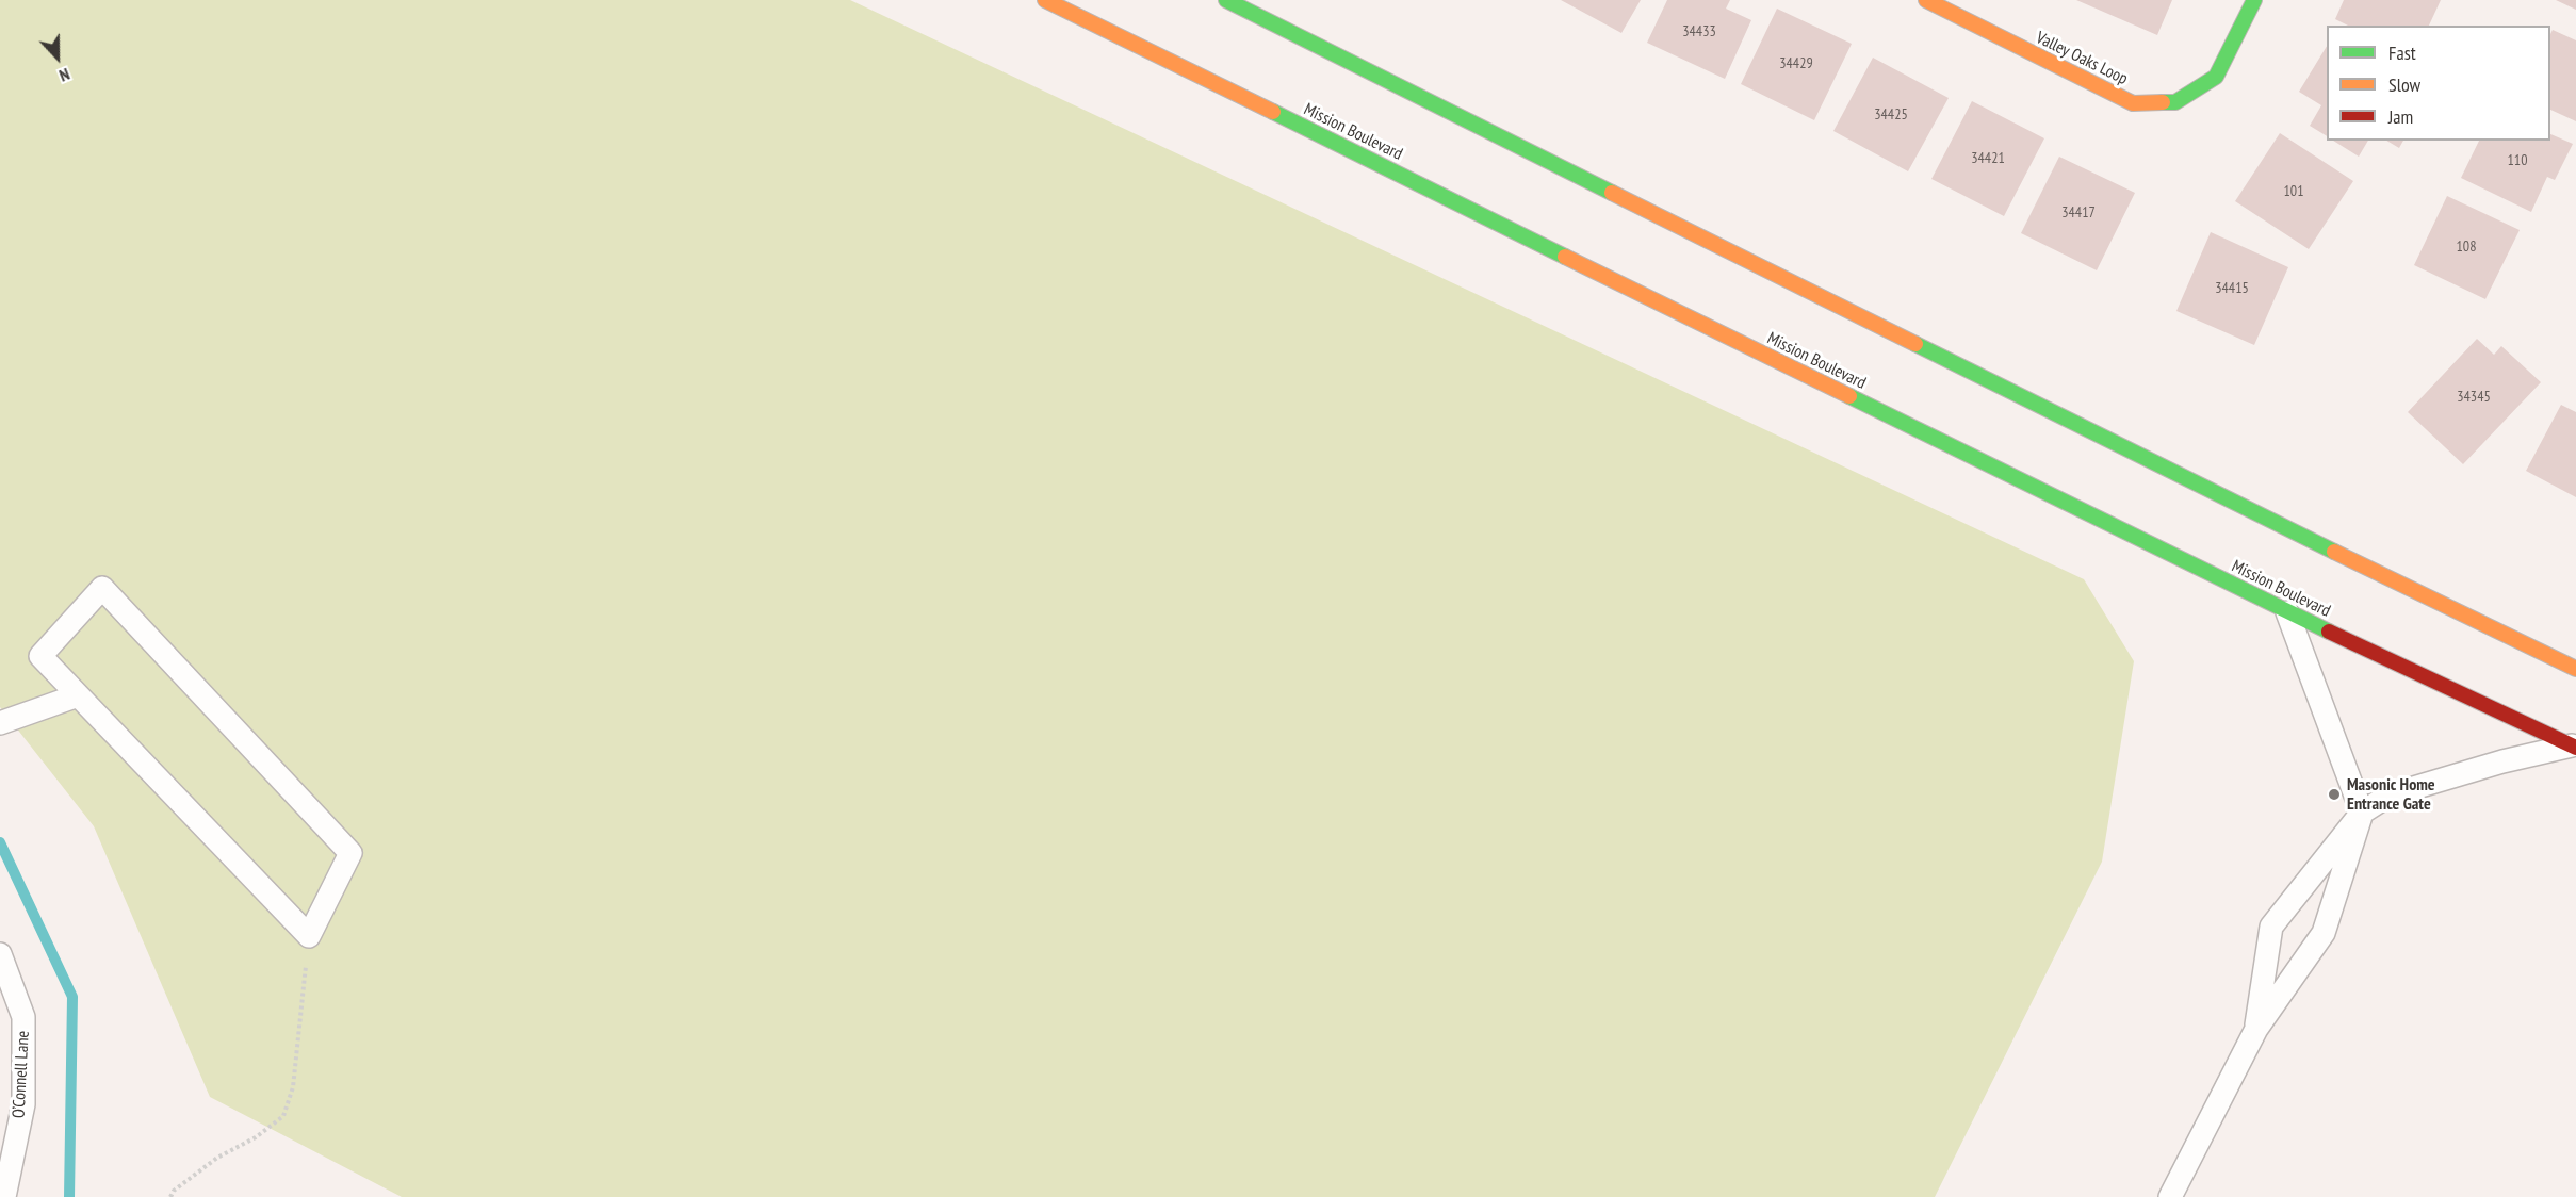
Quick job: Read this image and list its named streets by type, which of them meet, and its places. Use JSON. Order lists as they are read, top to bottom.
{
  "streets": {
    "main road": ["Valley Oaks Loop", "Mission Boulevard"],
    "lane": ["O’Connell Lane"]
  },
  "places": ["Masonic Home Entrance Gate"],
  "house_numbers": [
    "34433",
    "34429",
    "34425",
    "34421",
    "110",
    "101",
    "34417",
    "108",
    "34415",
    "34345"
  ],
  "legend": ["Fast", "Slow", "Jam"],
  "north": "bottom"
}
